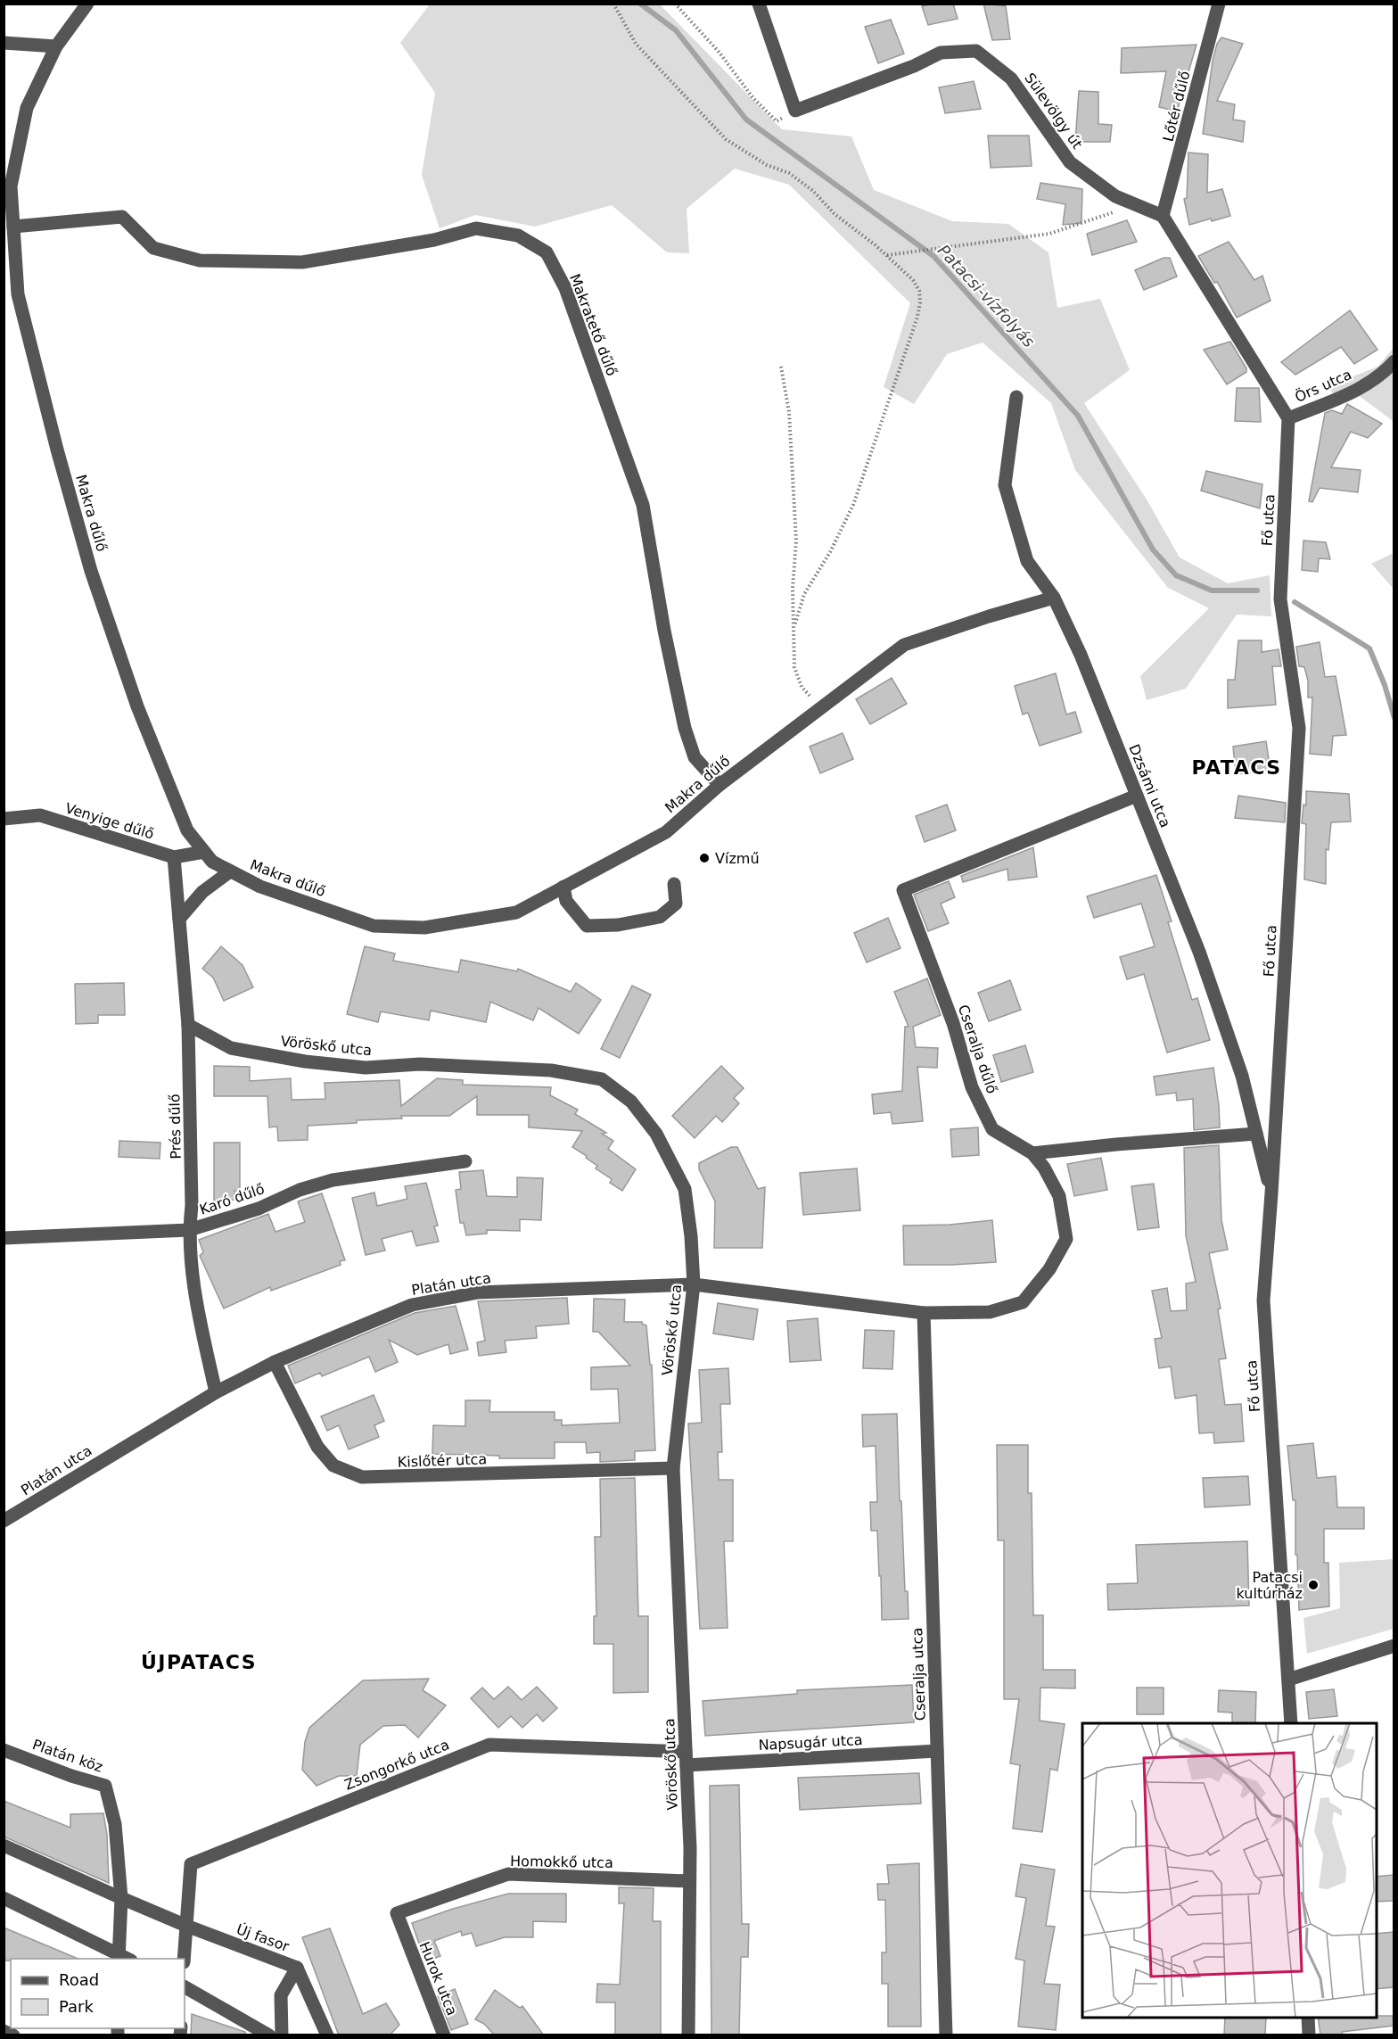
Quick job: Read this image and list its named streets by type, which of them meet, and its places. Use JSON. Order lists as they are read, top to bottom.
{
  "streets": {
    "street": [
      "Lőtér dűlő",
      "Sülevölgy út",
      "Makratető dűlő",
      "Örs utca",
      "Makra dűlő",
      "Fő utca",
      "Dzsámi utca",
      "Venyige dűlő",
      "Vöröskő utca",
      "Cseralja dűlő",
      "Prés dűlő",
      "Karó dűlő",
      "Platán utca",
      "Kislőtér utca",
      "Cseralja utca",
      "Napsugár utca",
      "Platán köz",
      "Zsongorkő utca",
      "Homokkő utca",
      "Új fasor",
      "Hurok utca"
    ]
  },
  "crossings": [
    ["Lőtér dűlő", "Sülevölgy út"],
    ["Makratető dűlő", "Makra dűlő"],
    ["Örs utca", "Fő utca"],
    ["Makra dűlő", "Dzsámi utca"],
    ["Makra dűlő", "Venyige dűlő"],
    ["Fő utca", "Dzsámi utca"],
    ["Dzsámi utca", "Cseralja dűlő"],
    ["Venyige dűlő", "Prés dűlő"],
    ["Vöröskő utca", "Prés dűlő"],
    ["Vöröskő utca", "Platán utca"],
    ["Vöröskő utca", "Kislőtér utca"],
    ["Vöröskő utca", "Napsugár utca"],
    ["Vöröskő utca", "Zsongorkő utca"],
    ["Vöröskő utca", "Homokkő utca"],
    ["Cseralja dűlő", "Platán utca"],
    ["Cseralja dűlő", "Cseralja utca"],
    ["Prés dűlő", "Karó dűlő"],
    ["Prés dűlő", "Platán utca"],
    ["Platán utca", "Kislőtér utca"],
    ["Platán utca", "Cseralja utca"],
    ["Cseralja utca", "Napsugár utca"],
    ["Napsugár utca", "Zsongorkő utca"],
    ["Platán köz", "Új fasor"],
    ["Zsongorkő utca", "Új fasor"],
    ["Homokkő utca", "Hurok utca"]
  ],
  "districts": ["PATACS", "ÚJPATACS"],
  "water": ["Patacsi-vízfolyás"],
  "places": ["Vízmű", "Patacsi kultúrház"],
  "legend": ["Road", "Park"]
}
